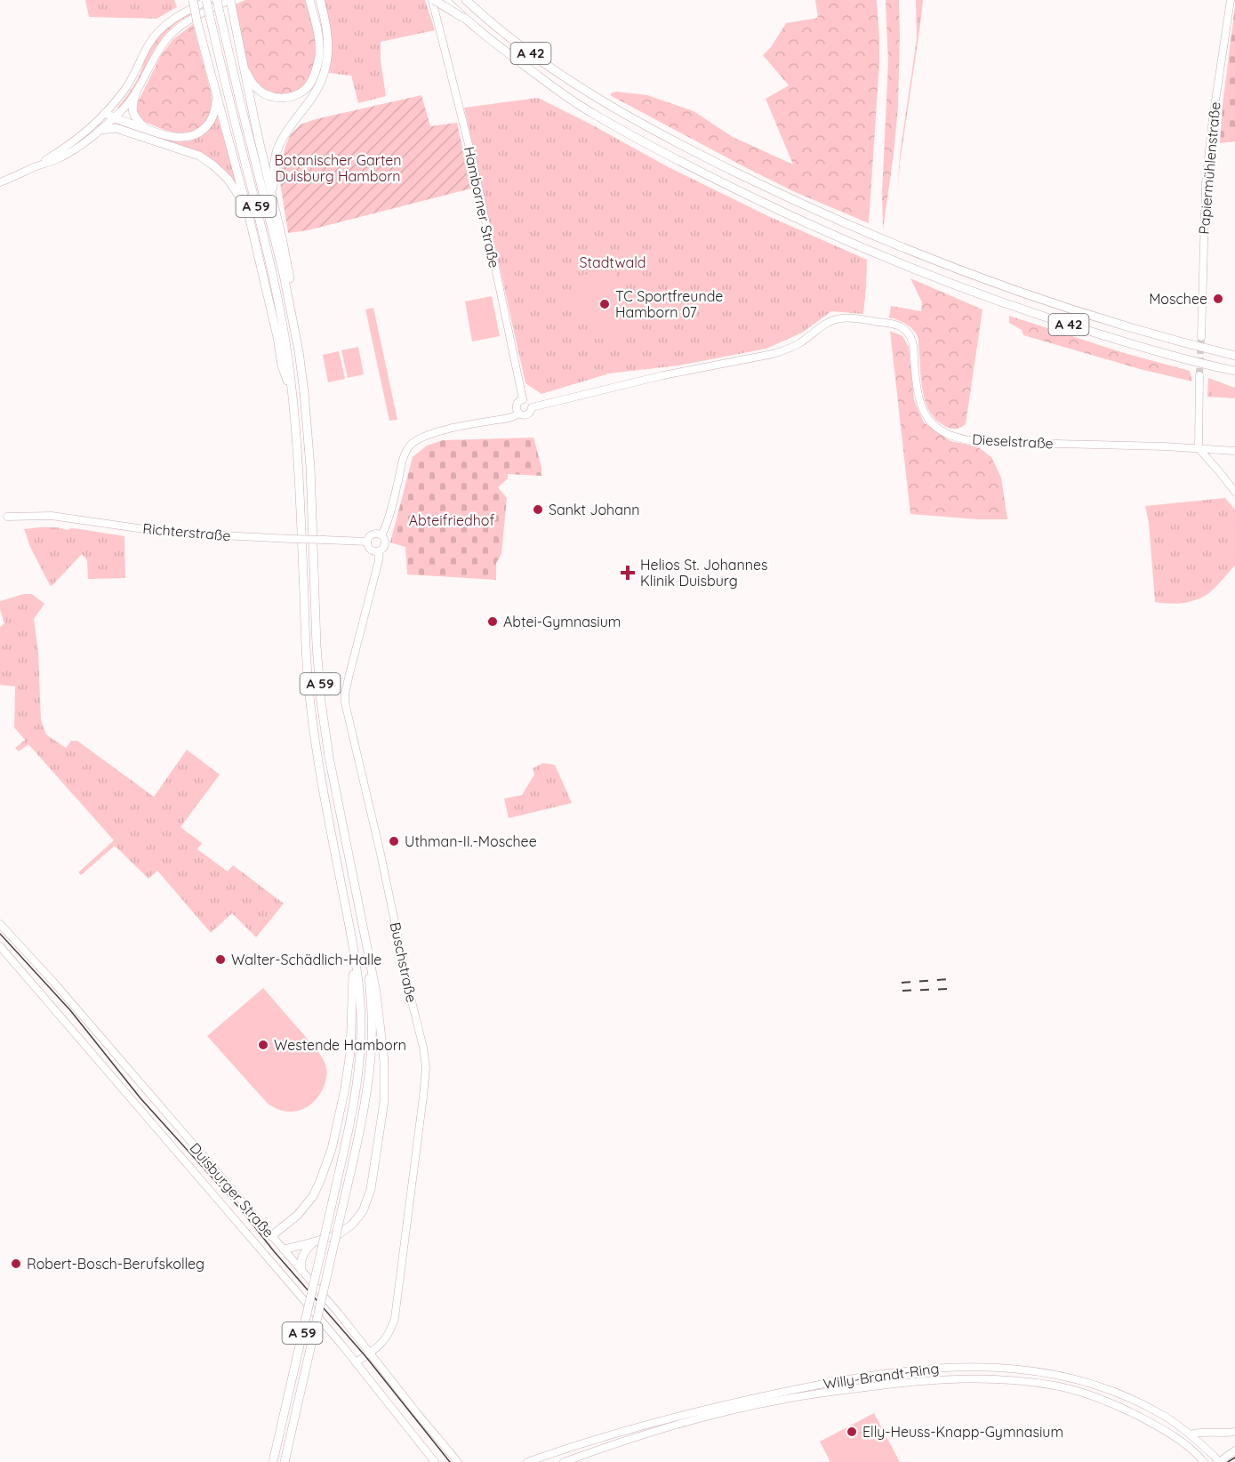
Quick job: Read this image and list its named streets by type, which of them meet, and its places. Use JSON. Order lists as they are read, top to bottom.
{
  "streets": {
    "highway": ["A 42", "A 59"],
    "main road": [
      "Papiermühlenstraße",
      "Hamborner Straße",
      "Dieselstraße",
      "Richterstraße",
      "Buschstraße",
      "Duisburger Straße",
      "Willy-Brandt-Ring"
    ]
  },
  "crossings": [
    ["Hamborner Straße", "Dieselstraße"],
    ["Richterstraße", "Buschstraße"],
    ["Buschstraße", "Duisburger Straße"]
  ],
  "parks": ["Botanischer Garten Duisburg Hamborn", "Stadtwald", "Abteifriedhof"],
  "places": {
    "other": [
      "Moschee",
      "TC Sportfreunde Hamborn 07",
      "Sankt Johann",
      "Abtei-Gymnasium",
      "Uthman-II.-Moschee",
      "Walter-Schädlich-Halle",
      "Westende Hamborn",
      "Robert-Bosch-Berufskolleg",
      "Elly-Heuss-Knapp-Gymnasium"
    ],
    "health": ["Helios St. Johannes Klinik Duisburg"]
  }
}
